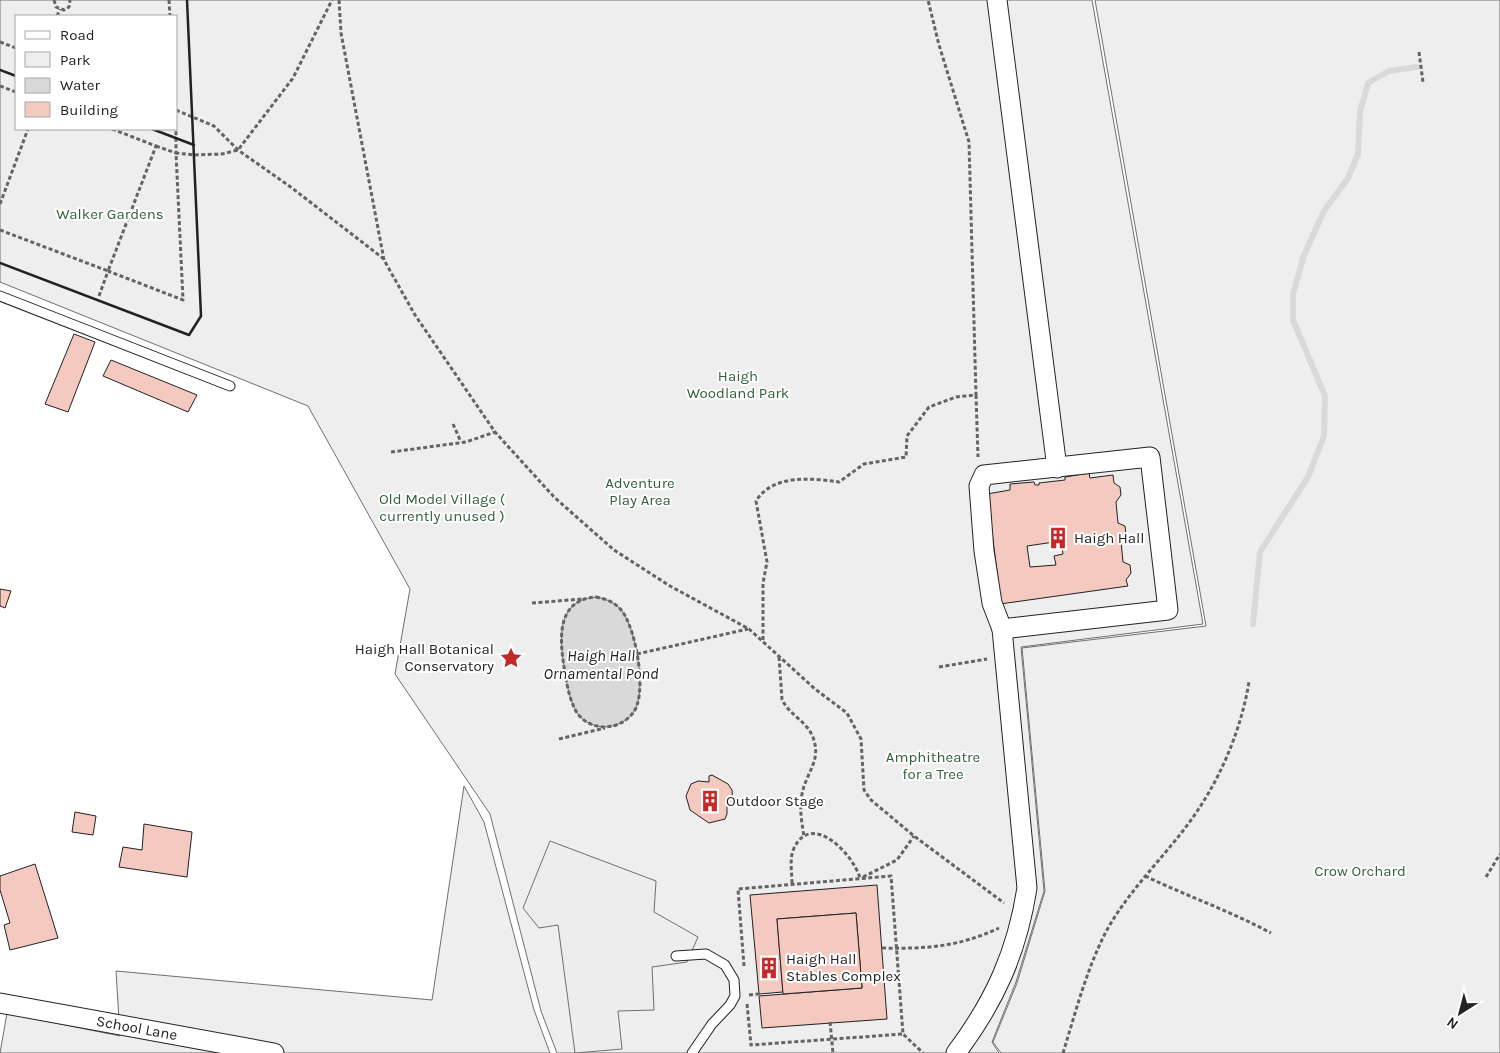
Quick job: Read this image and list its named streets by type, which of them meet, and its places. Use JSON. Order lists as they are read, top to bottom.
{
  "streets": {
    "street": ["School Lane"]
  },
  "water": ["Haigh Hall Ornamental Pond"],
  "parks": [
    "Walker Gardens",
    "Haigh Woodland Park",
    "Adventure Play Area",
    "Old Model Village ( currently unused )",
    "Amphitheatre for a Tree",
    "Crow Orchard"
  ],
  "places": {
    "building": ["Haigh Hall", "Outdoor Stage", "Haigh Hall Stables Complex"],
    "place": ["Haigh Hall Botanical Conservatory"]
  },
  "legend": [
    "Road",
    "Park",
    "Water",
    "Building"
  ],
  "north": "bottom left"
}
